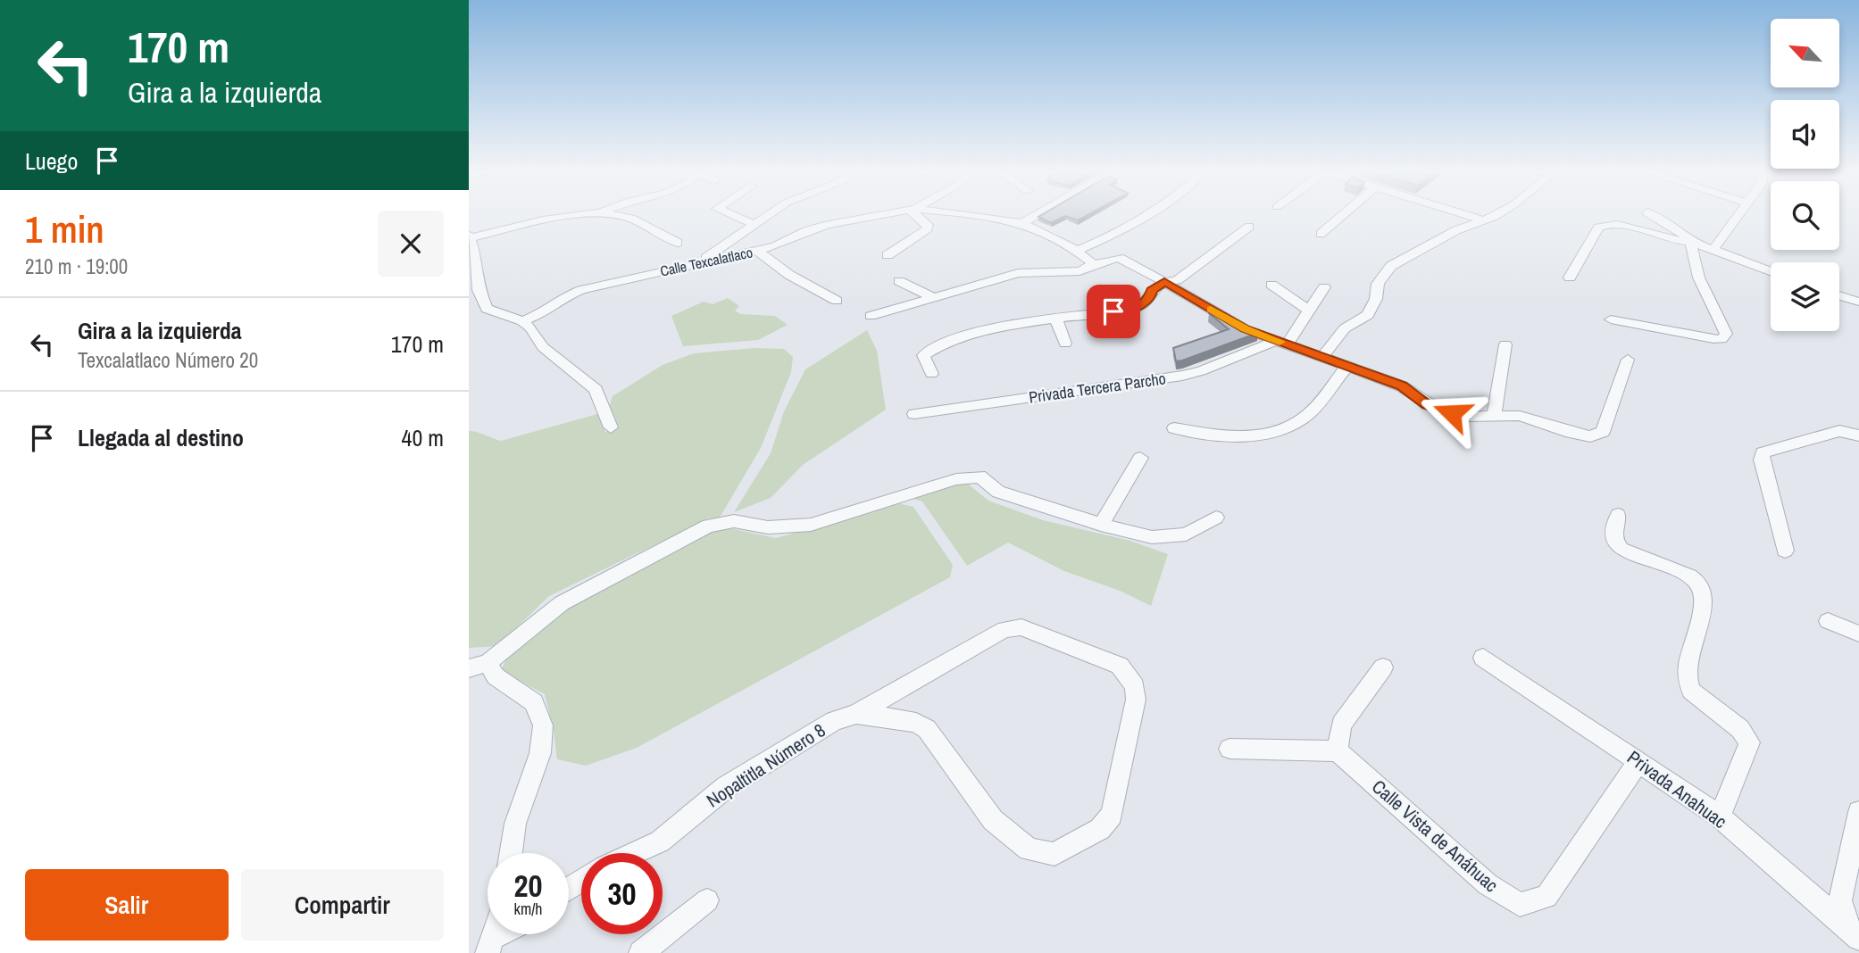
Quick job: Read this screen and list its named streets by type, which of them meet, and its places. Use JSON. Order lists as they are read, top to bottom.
{
  "streets": {
    "street": [
      "Calle Texcalatlaco",
      "Privada Tercera Parcho",
      "Nopaltitla Número 8",
      "Privada Anahuac",
      "Calle Vista de Anáhuac"
    ]
  },
  "crossings": [
    ["Privada Anahuac", "Calle Vista de Anáhuac"]
  ],
  "north": "top left",
  "page": {
    "turn": ["170 m", "Gira a la izquierda"],
    "then": "Luego",
    "heading": ["1 min", "210 m · 19:00"],
    "list": [
      {
        "name": "Gira a la izquierda",
        "note": "Texcalatlaco Número 20",
        "value": "170 m"
      },
      {
        "name": "Llegada al destino",
        "value": "40 m"
      }
    ],
    "speed": "20 km/h",
    "limit": "30",
    "buttons": ["Salir", "Compartir"]
  }
}
